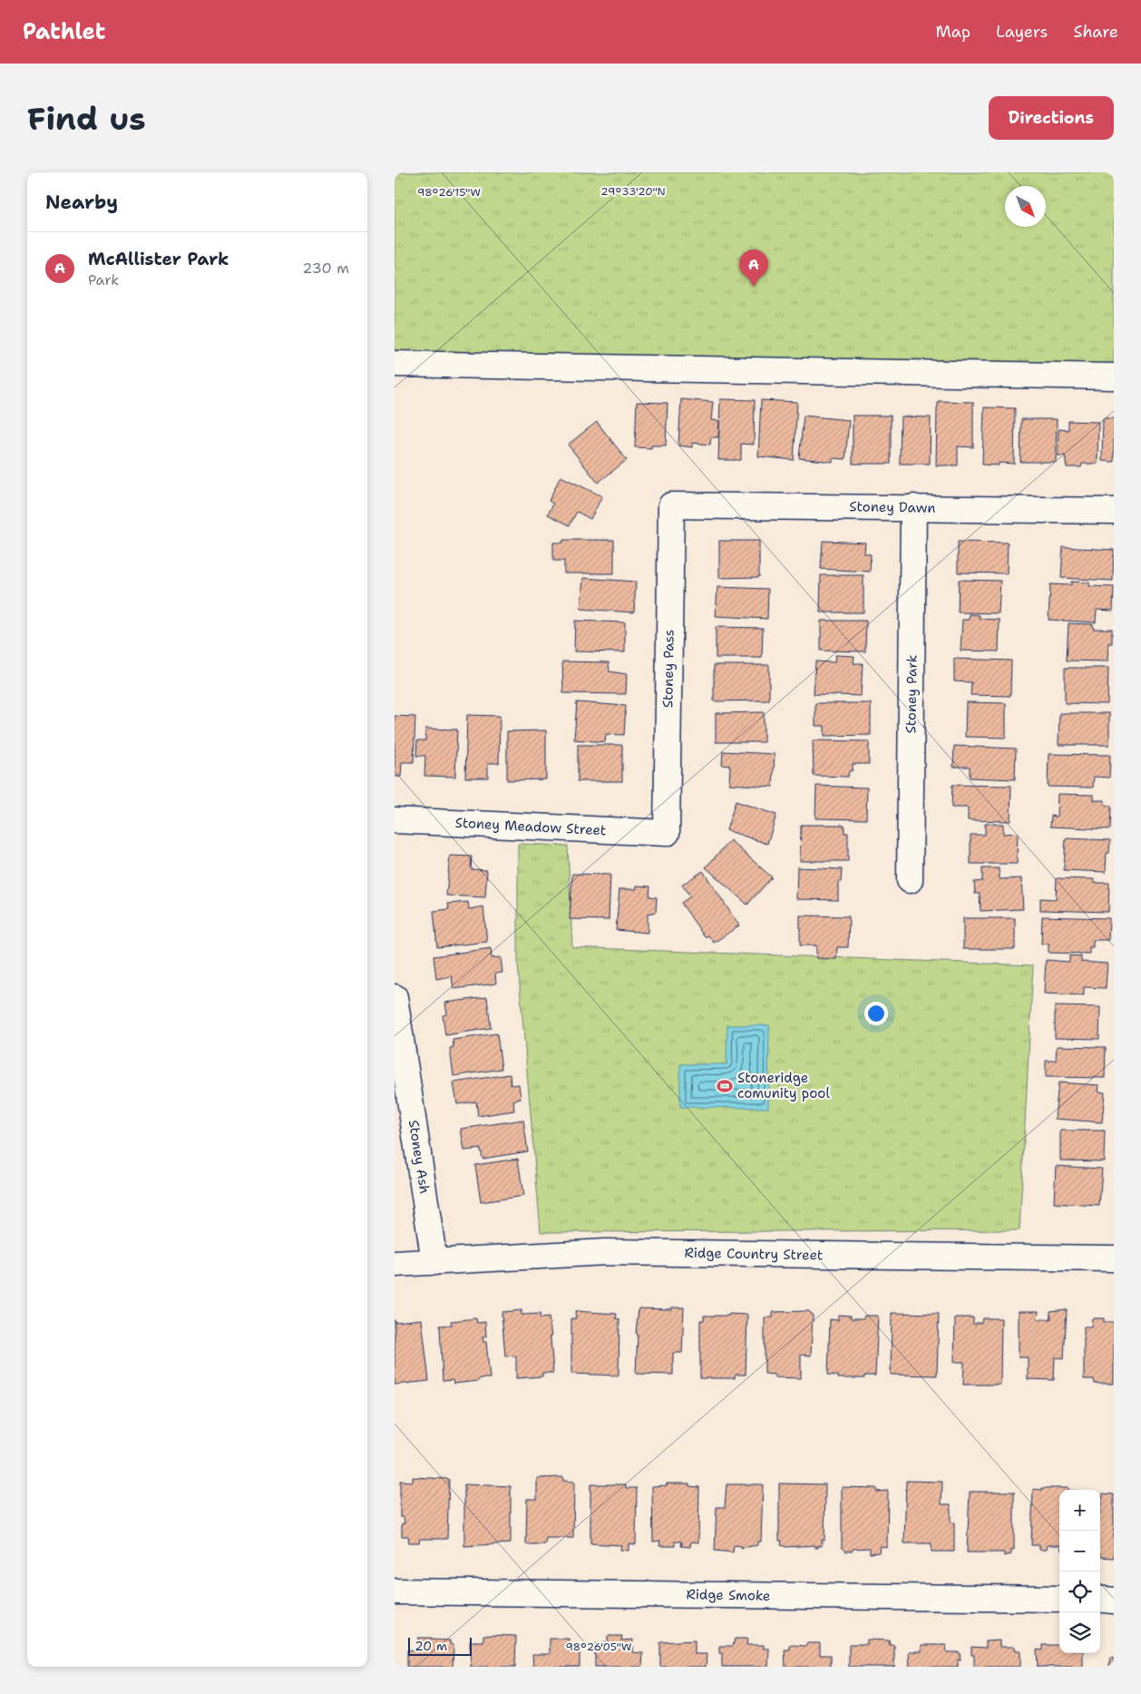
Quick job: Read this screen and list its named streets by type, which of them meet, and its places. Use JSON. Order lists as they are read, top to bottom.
{
  "streets": {
    "street": [
      "Stoney Dawn",
      "Stoney Pass",
      "Stoney Park",
      "Stoney Meadow Street",
      "Stoney Ash",
      "Ridge Country Street",
      "Ridge Smoke"
    ]
  },
  "crossings": [
    ["Stoney Dawn", "Stoney Pass"],
    ["Stoney Dawn", "Stoney Park"],
    ["Stoney Pass", "Stoney Meadow Street"],
    ["Stoney Ash", "Ridge Country Street"]
  ],
  "places": {
    "sports": ["Stoneridge comunity pool"]
  },
  "scale_bar": "20 m",
  "north": "bottom right",
  "page": {
    "header": "Pathlet",
    "nav": ["Map", "Layers", "Share"],
    "buttons": "Directions",
    "title": "Find us",
    "heading": "Nearby",
    "list": [
      {
        "mark": "A",
        "name": "McAllister Park",
        "note": "Park",
        "value": "230 m"
      }
    ],
    "pins": "A",
    "map_buttons": ["+", "−"],
    "scale": "20 m"
  },
  "coordinates": ["29°33'20\"N", "98°26'15\"W", "98°26'05\"W"]
}
